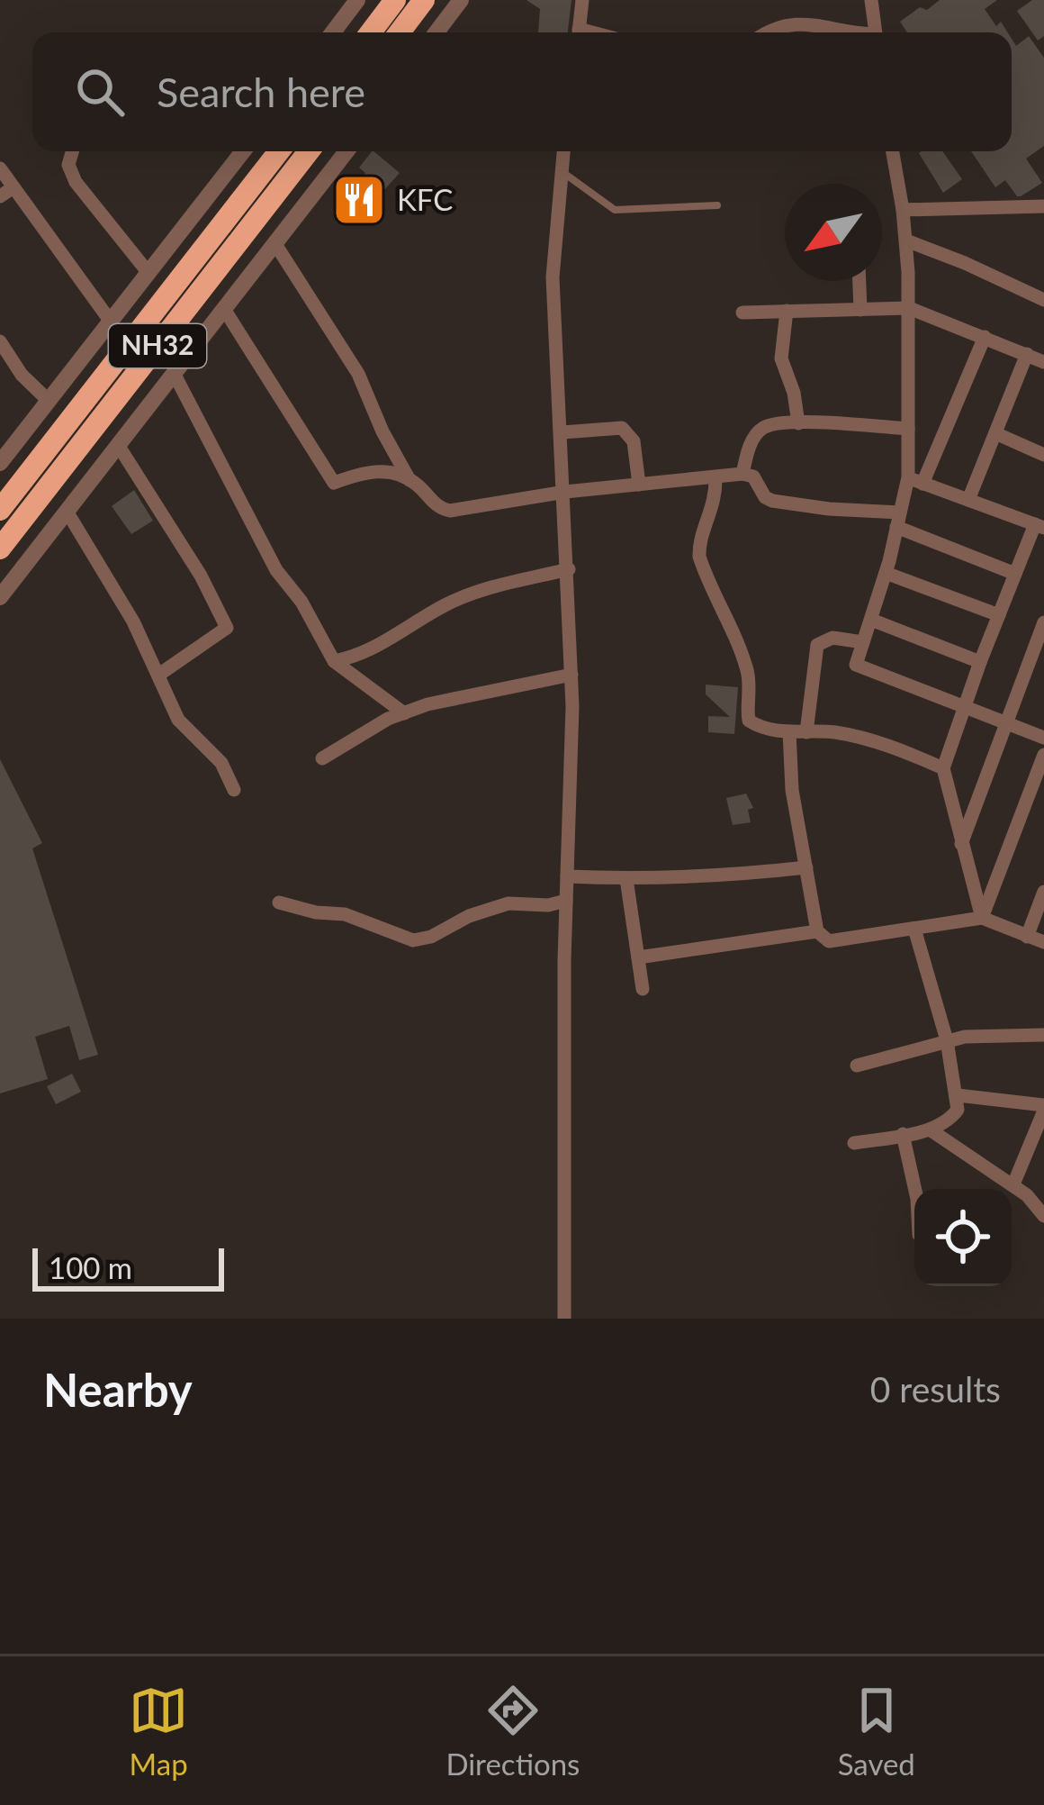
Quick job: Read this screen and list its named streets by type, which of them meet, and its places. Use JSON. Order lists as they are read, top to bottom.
{
  "streets": {
    "highway": ["NH32"]
  },
  "places": {
    "restaurant": ["KFC"]
  },
  "scale_bar": "100 m",
  "north": "bottom left",
  "page": {
    "search": "Search here",
    "scale": "100 m",
    "heading": ["Nearby", "0 results"],
    "nav": ["Map", "Directions", "Saved"]
  }
}
